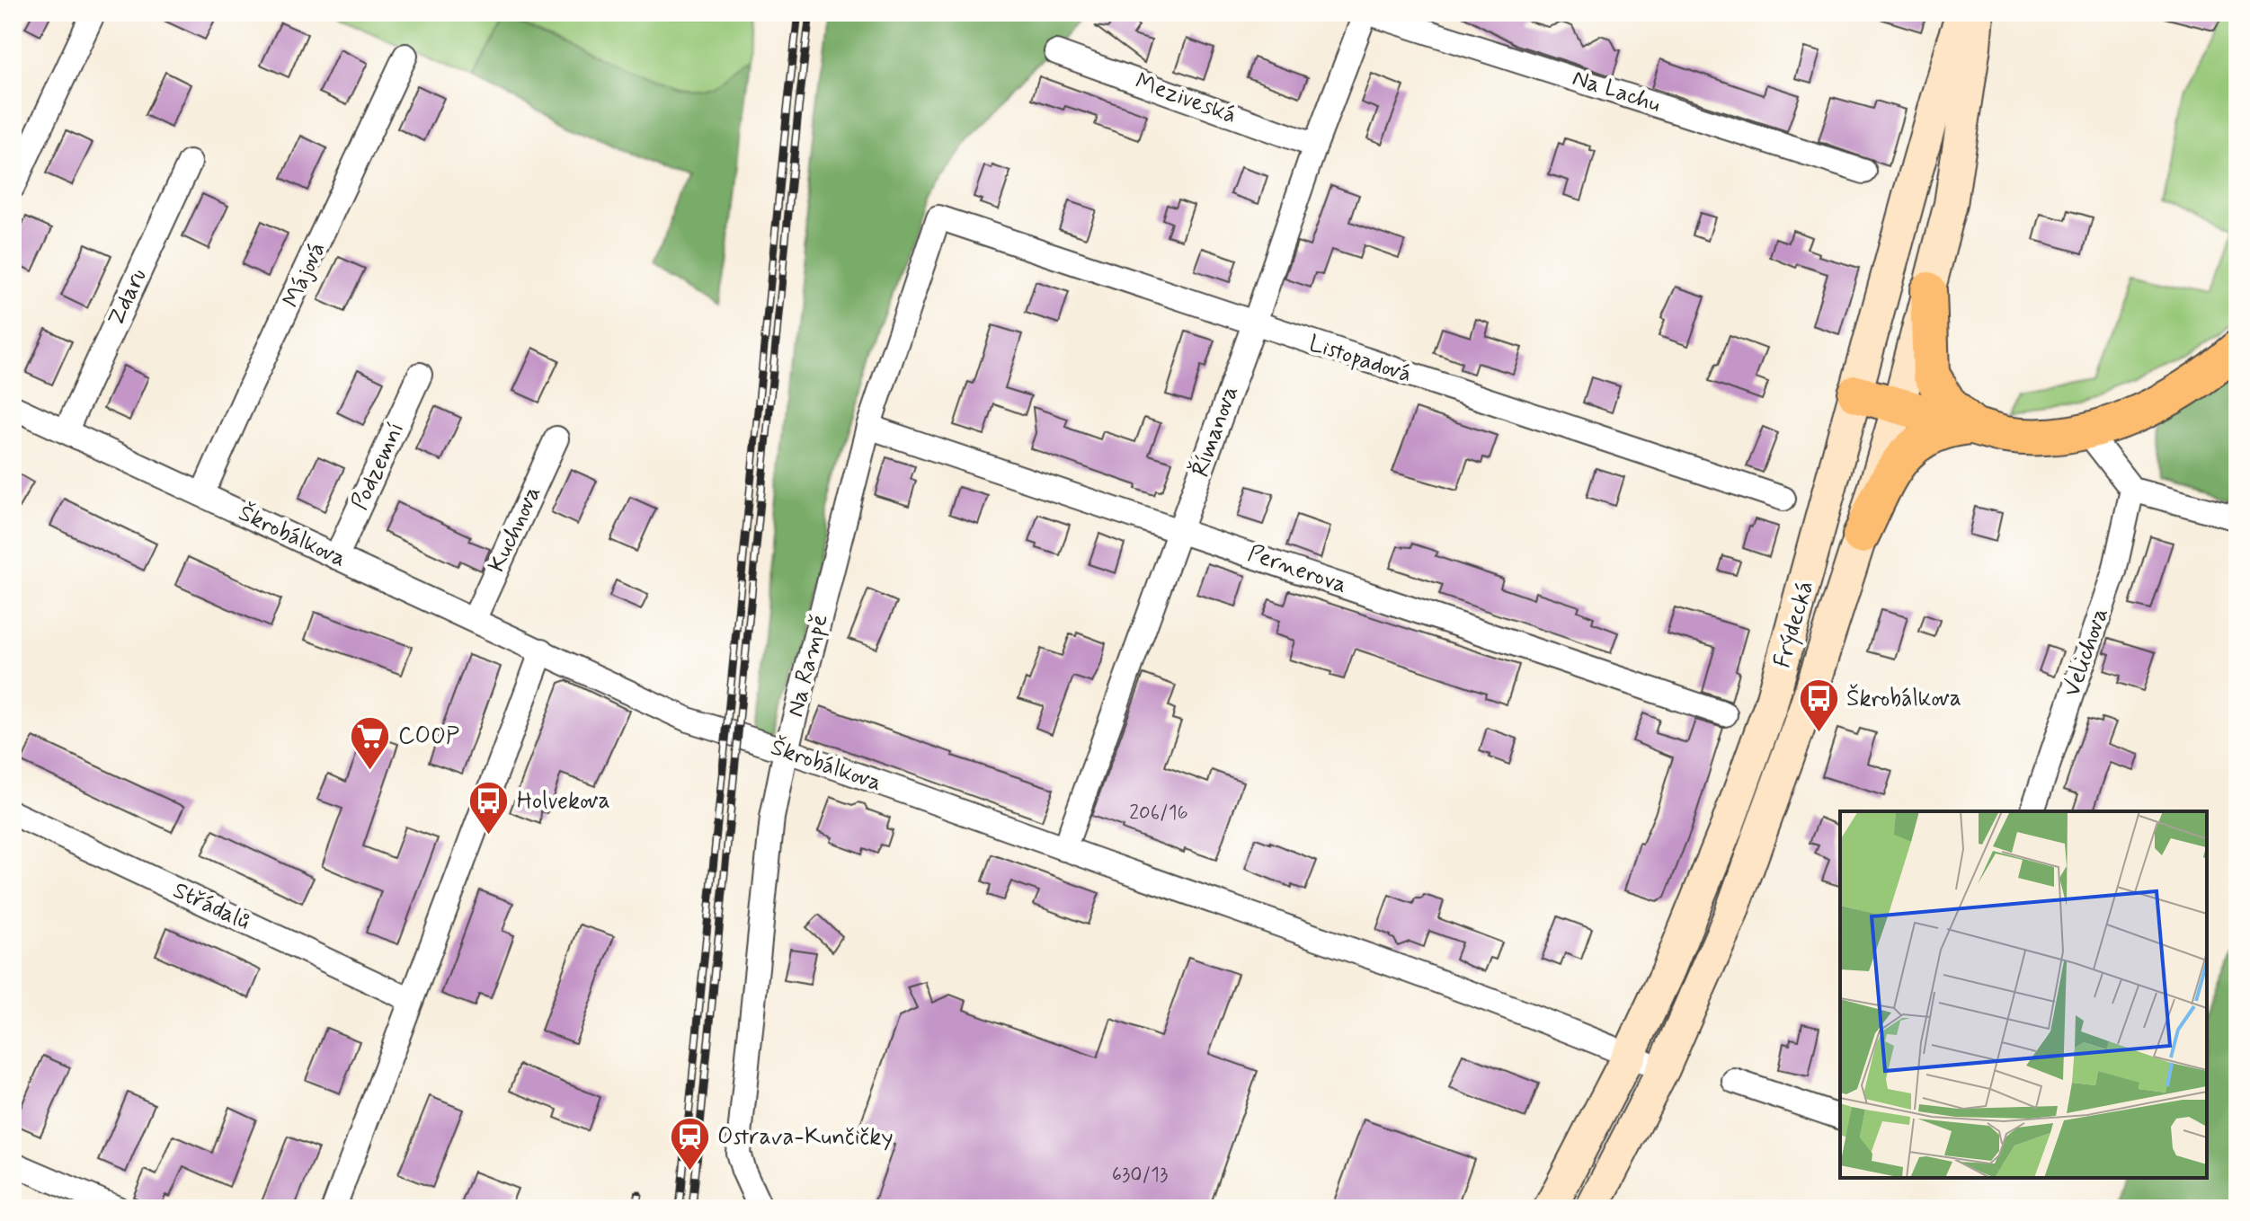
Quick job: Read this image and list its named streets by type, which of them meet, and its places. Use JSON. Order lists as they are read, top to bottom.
{
  "streets": {
    "main road": ["Frýdecká"],
    "street": [
      "Na Lachu",
      "Meziveská",
      "Májová",
      "Zdaru",
      "Listopadová",
      "Římanova",
      "Podzemní",
      "Kuchnova",
      "Škrobálkova",
      "Pernerova",
      "Velichova",
      "Na Rampě",
      "Střádalů"
    ]
  },
  "crossings": [
    ["Na Lachu", "Římanova"],
    ["Meziveská", "Římanova"],
    ["Májová", "Škrobálkova"],
    ["Zdaru", "Škrobálkova"],
    ["Listopadová", "Římanova"],
    ["Listopadová", "Na Rampě"],
    ["Římanova", "Škrobálkova"],
    ["Římanova", "Pernerova"],
    ["Podzemní", "Škrobálkova"],
    ["Kuchnova", "Škrobálkova"],
    ["Škrobálkova", "Frýdecká"],
    ["Škrobálkova", "Na Rampě"],
    ["Pernerova", "Na Rampě"]
  ],
  "places": {
    "bus stop": ["Škrobálkova", "Holvekova"],
    "supermarket": ["COOP"],
    "station": ["Ostrava-Kunčičky"]
  },
  "house_numbers": ["206/16", "630/13"]
}
